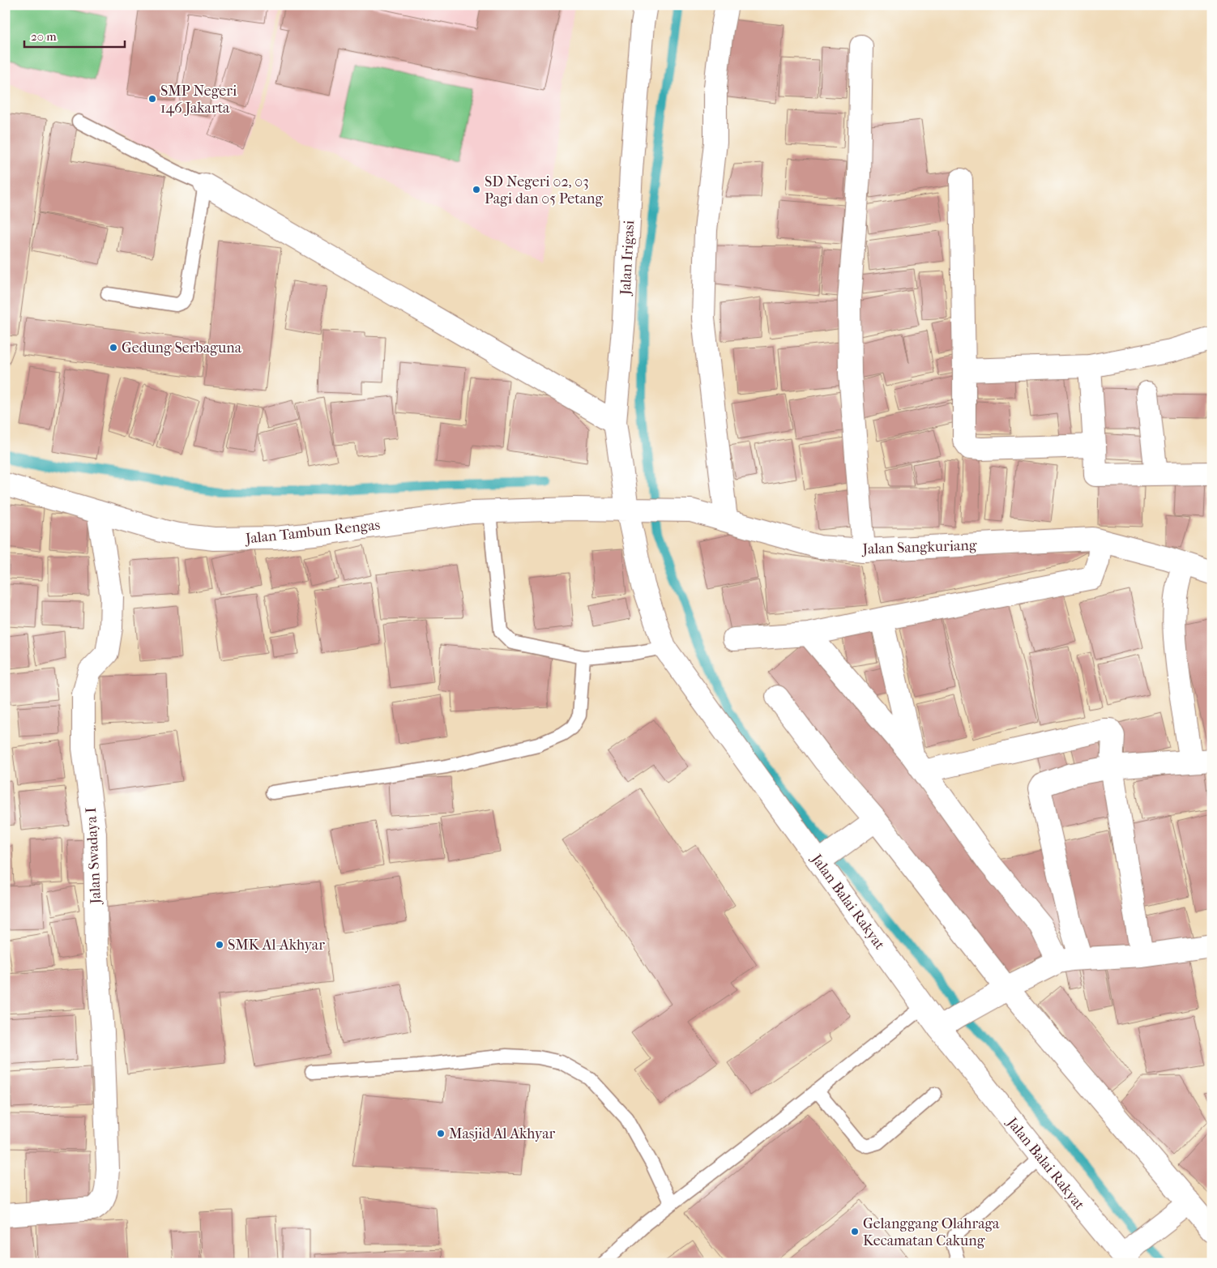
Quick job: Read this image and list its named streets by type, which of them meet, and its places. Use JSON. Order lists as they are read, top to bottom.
{
  "streets": {
    "street": [
      "Jalan Irigasi",
      "Jalan Tambun Rengas",
      "Jalan Sangkuriang",
      "Jalan Swadaya I",
      "Jalan Balai Rakyat"
    ]
  },
  "crossings": [
    ["Jalan Irigasi", "Jalan Tambun Rengas"],
    ["Jalan Irigasi", "Jalan Sangkuriang"],
    ["Jalan Irigasi", "Jalan Balai Rakyat"],
    ["Jalan Tambun Rengas", "Jalan Sangkuriang"],
    ["Jalan Tambun Rengas", "Jalan Swadaya I"],
    ["Jalan Tambun Rengas", "Jalan Balai Rakyat"],
    ["Jalan Sangkuriang", "Jalan Balai Rakyat"]
  ],
  "places": [
    "SMP Negeri 146 Jakarta",
    "SD Negeri 02, 03 Pagi dan 05 Petang",
    "Gedung Serbaguna",
    "SMK Al-Akhyar",
    "Masjid Al Akhyar",
    "Gelanggang Olahraga Kecamatan Cakung"
  ],
  "scale_bar": "20 m"
}
